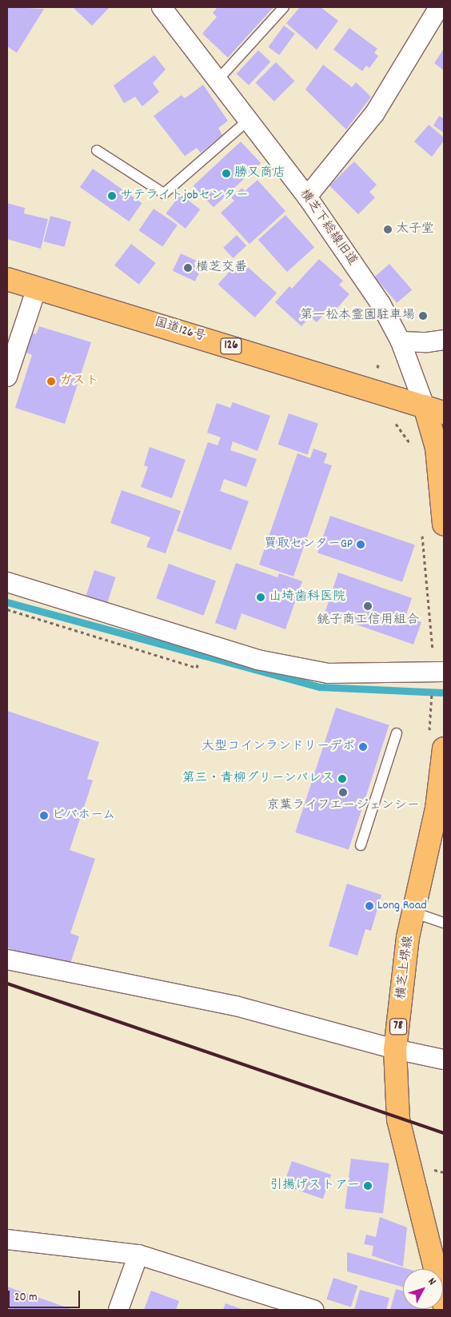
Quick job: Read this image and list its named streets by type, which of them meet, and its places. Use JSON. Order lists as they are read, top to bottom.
{
  "streets": {
    "main road": [
      "国道126号",
      "126",
      "横芝上堺線",
      "78"
    ],
    "street": ["横芝下総線旧道"]
  },
  "crossings": [
    ["横芝下総線旧道", "国道126号"]
  ],
  "places": [
    "勝又商店",
    "サテライトjobセンター",
    "太子堂",
    "横芝交番",
    "第一松本霊園駐車場",
    "ガスト",
    "買取センターGP",
    "山埼歯科医院",
    "銚子商工信用組合",
    "大型コインランドリーデポ",
    "第三・青柳グリーンパレス",
    "京葉ライフエージェンシー",
    "ビバホーム",
    "Long Road",
    "引揚げストアー"
  ],
  "scale_bar": "20 m",
  "north": "top right"
}
